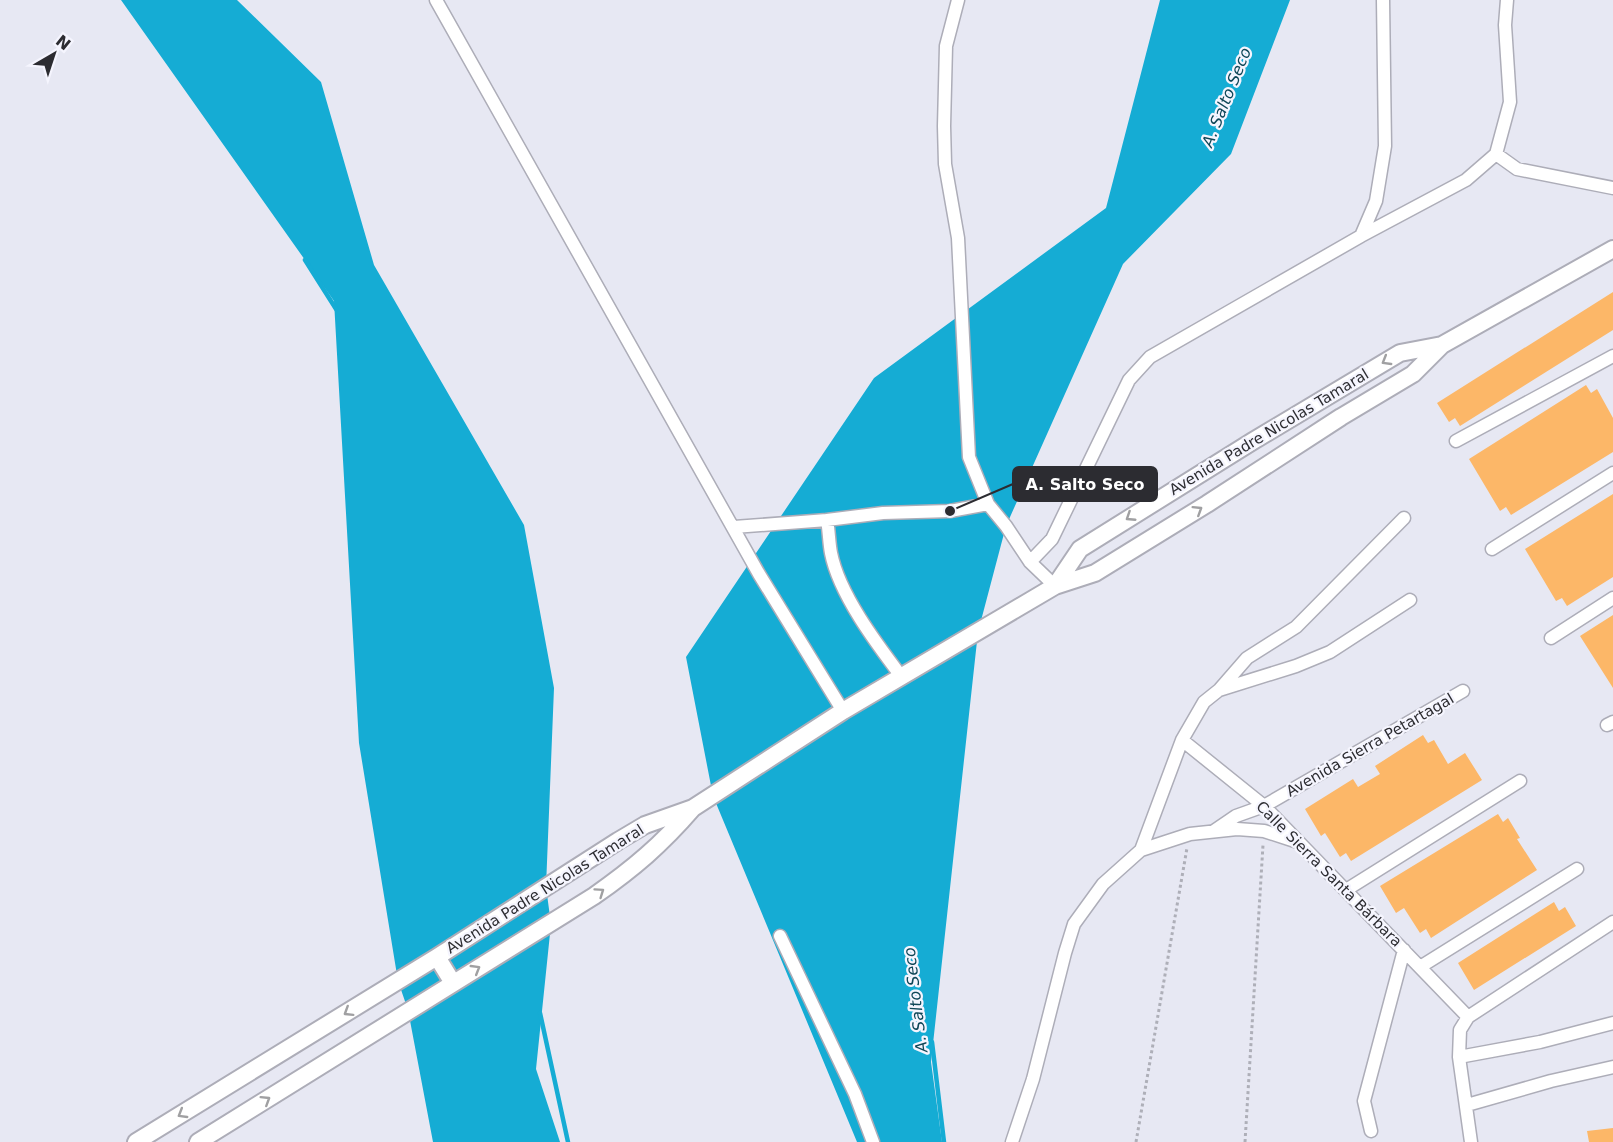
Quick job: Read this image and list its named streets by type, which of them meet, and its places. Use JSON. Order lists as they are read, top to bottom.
{
  "streets": {
    "street": ["Avenida Padre Nicolas Tamaral", "Avenida Sierra Petartagal", "Calle Sierra Santa Bárbara"]
  },
  "crossings": [
    ["Avenida Sierra Petartagal", "Calle Sierra Santa Bárbara"]
  ],
  "water": ["A. Salto Seco"],
  "places": ["A. Salto Seco"],
  "north": "top right"
}
